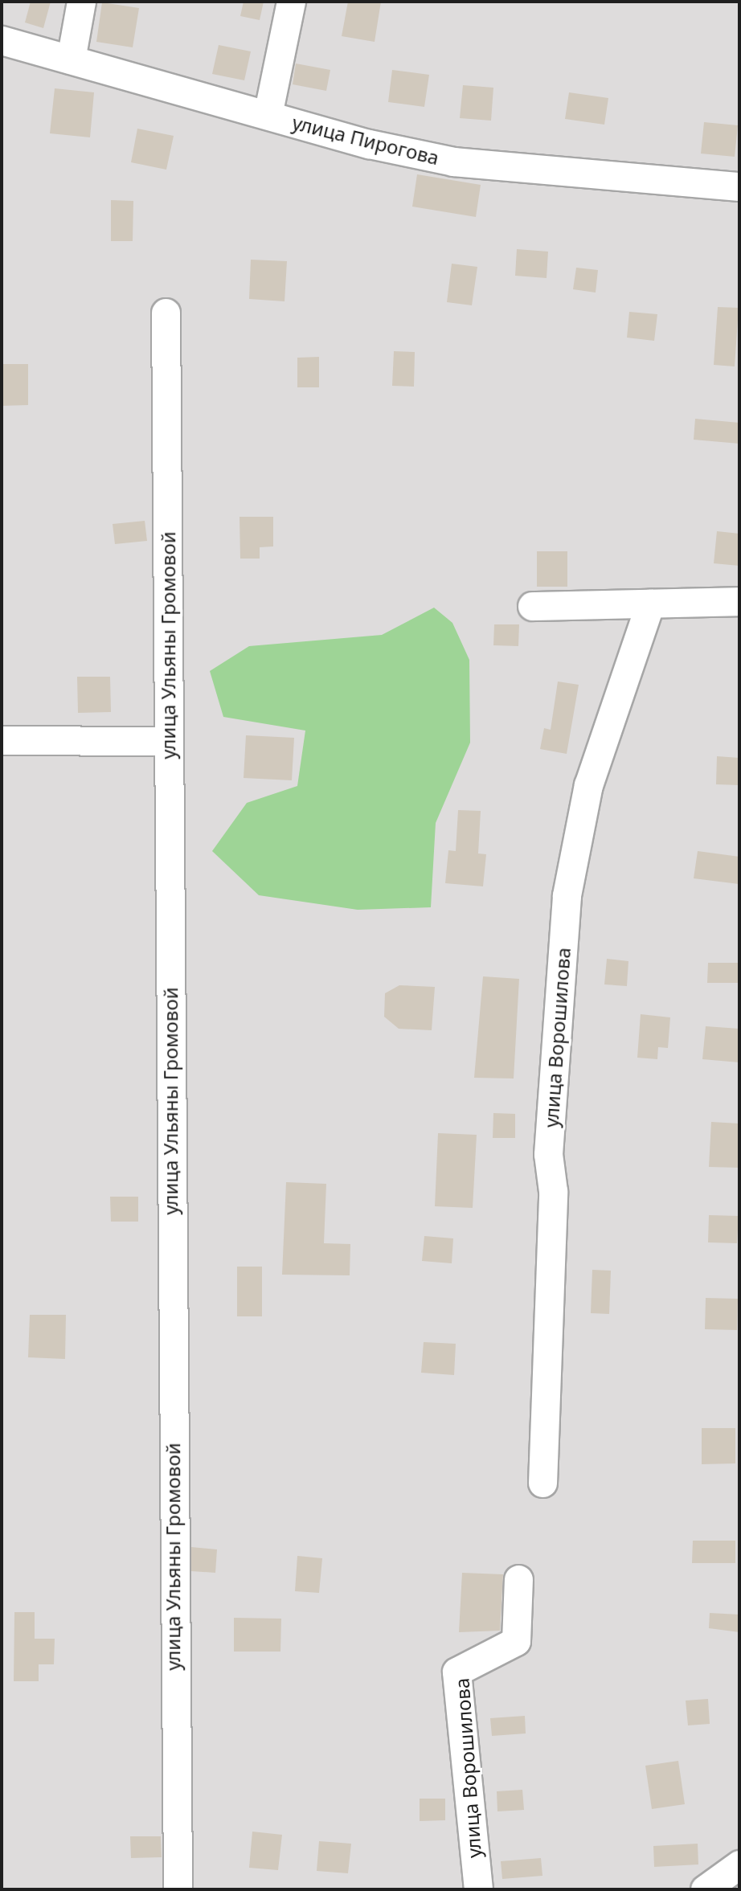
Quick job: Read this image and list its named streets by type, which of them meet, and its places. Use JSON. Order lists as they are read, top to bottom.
{
  "streets": {
    "street": ["улица Пирогова", "улица Ульяны Громовой", "улица Ворошилова"]
  }
}
